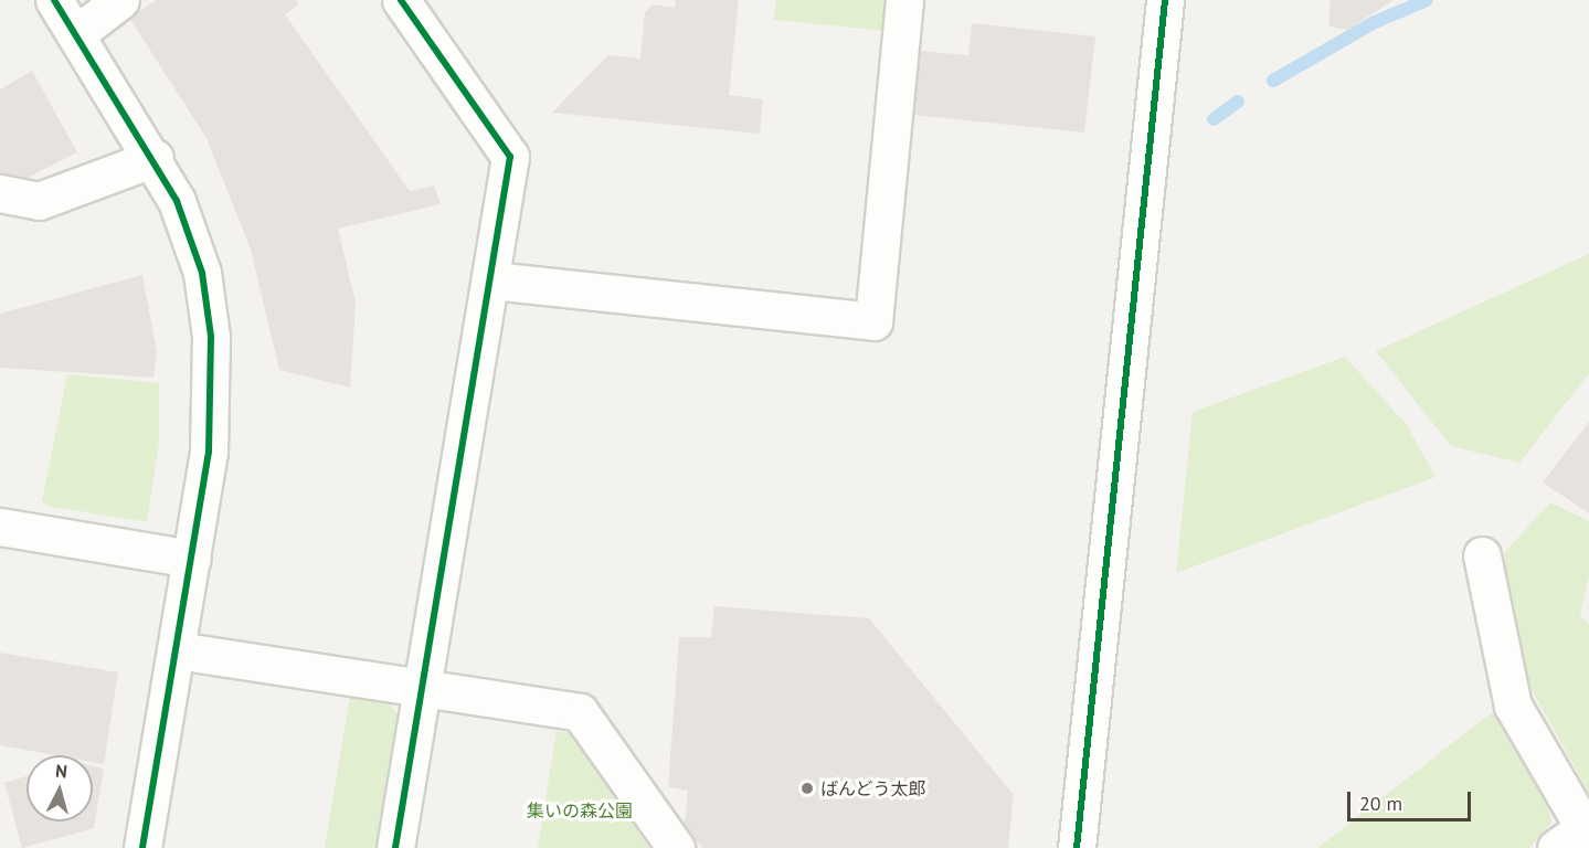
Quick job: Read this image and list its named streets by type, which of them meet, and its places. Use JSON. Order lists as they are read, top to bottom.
{
  "parks": ["集いの森公園"],
  "places": ["ばんどう太郎"],
  "scale_bar": "20 m",
  "north": "top"
}
